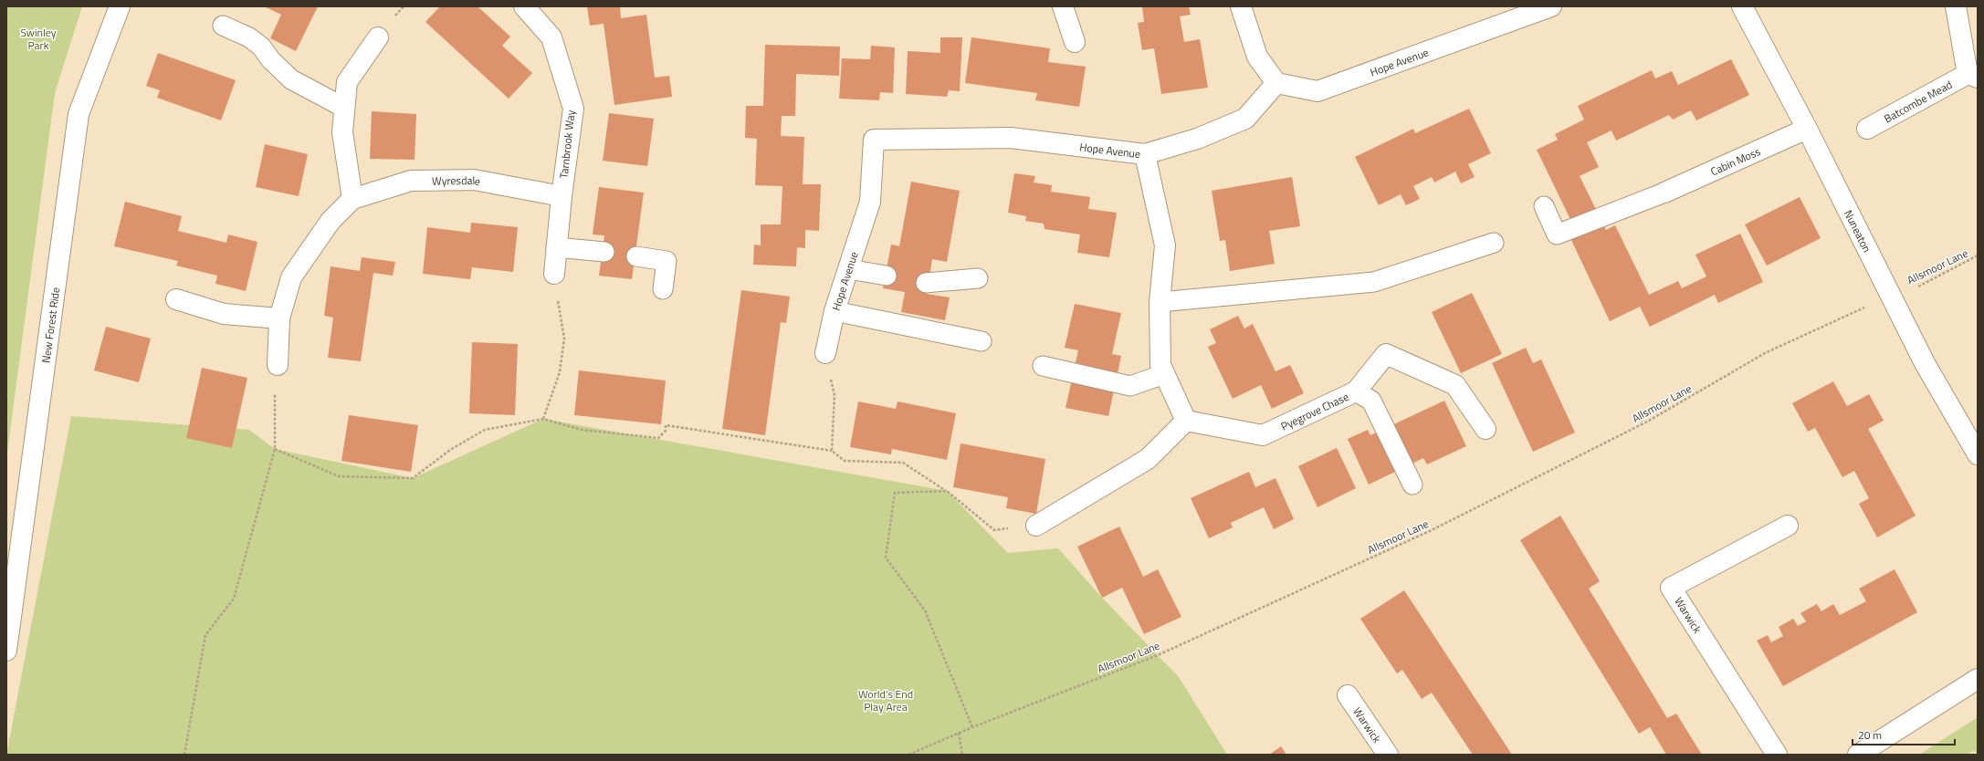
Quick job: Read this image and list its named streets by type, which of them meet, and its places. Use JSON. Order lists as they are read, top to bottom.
{
  "streets": {
    "street": [
      "Hope Avenue",
      "Batcombe Mead",
      "Tarnbrook Way",
      "Cabin Moss",
      "Wyresdale",
      "Nuneaton",
      "New Forest Ride",
      "Pyegrove Chase",
      "Warwick"
    ],
    "path": ["Allsmoor Lane"]
  },
  "crossings": [
    ["Tarnbrook Way", "Wyresdale"],
    ["Cabin Moss", "Nuneaton"]
  ],
  "parks": ["Swinley Park", "World's End Play Area"],
  "scale_bar": "20 m"
}
